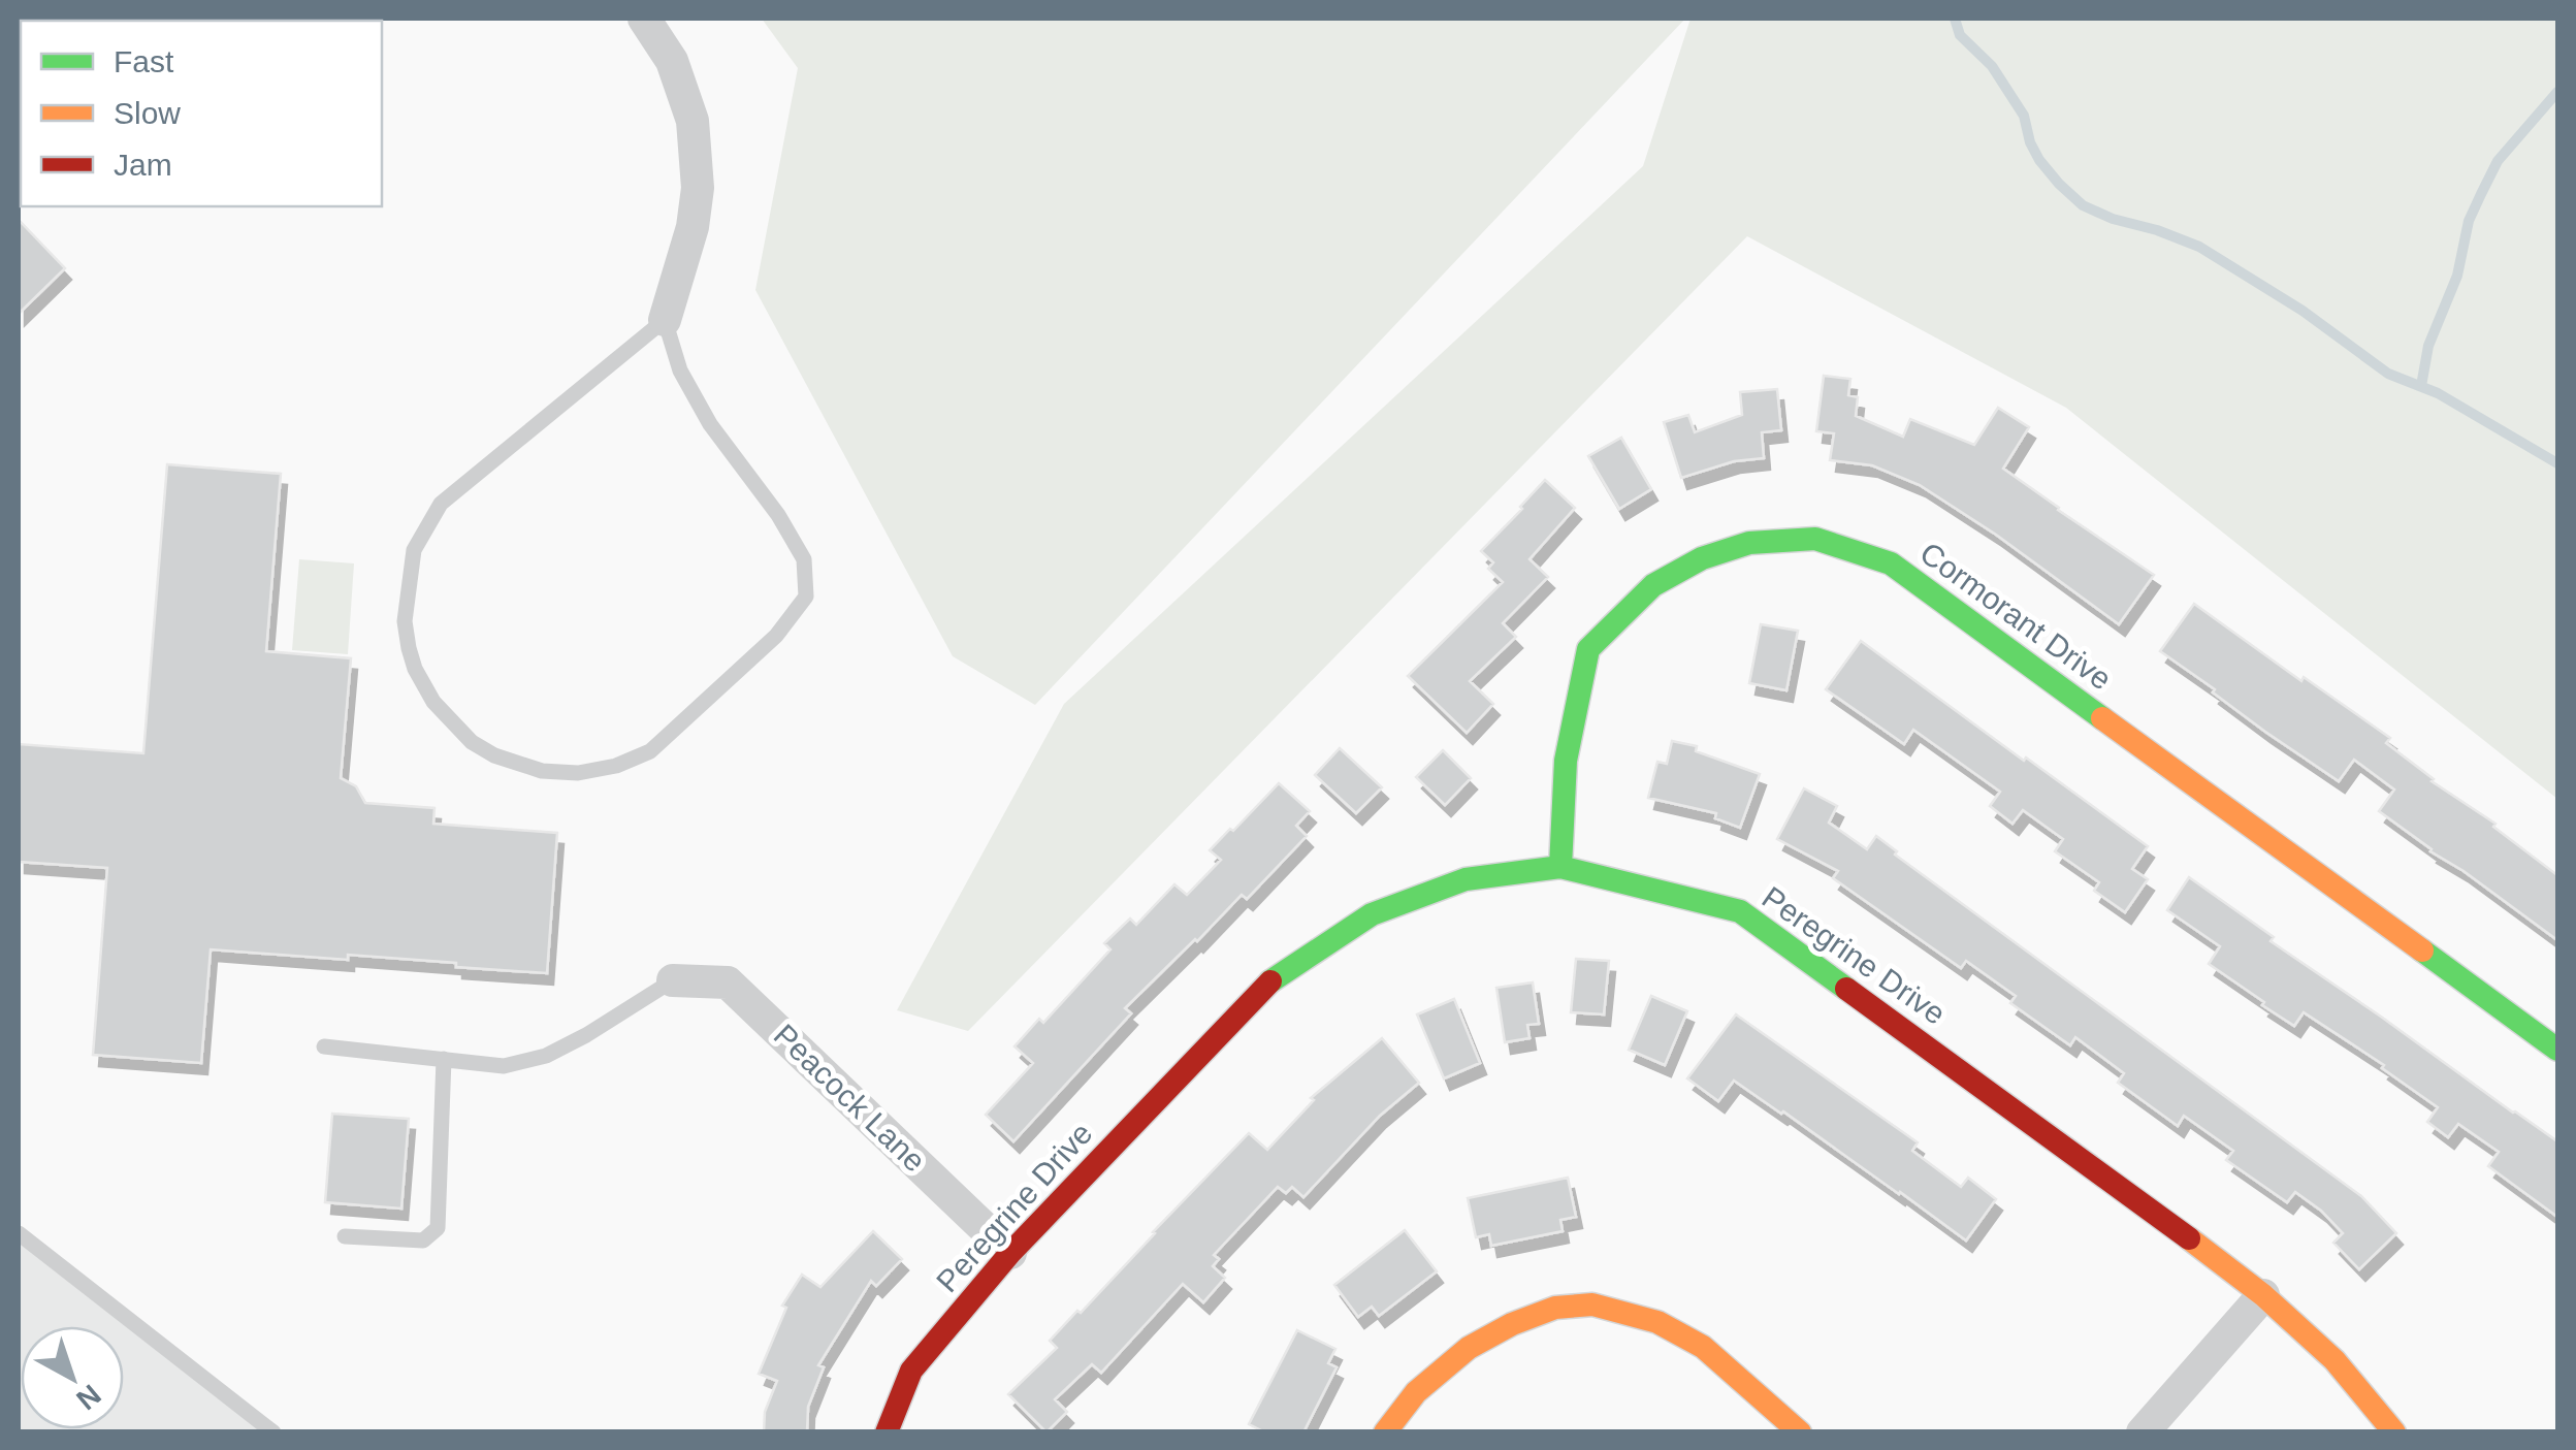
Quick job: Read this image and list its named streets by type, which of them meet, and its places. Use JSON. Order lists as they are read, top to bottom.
{
  "streets": {
    "street": ["Cormorant Drive", "Peregrine Drive", "Peacock Lane"]
  },
  "crossings": [
    ["Cormorant Drive", "Peregrine Drive"],
    ["Peregrine Drive", "Peacock Lane"]
  ],
  "legend": ["Fast", "Slow", "Jam"],
  "north": "bottom right"
}
